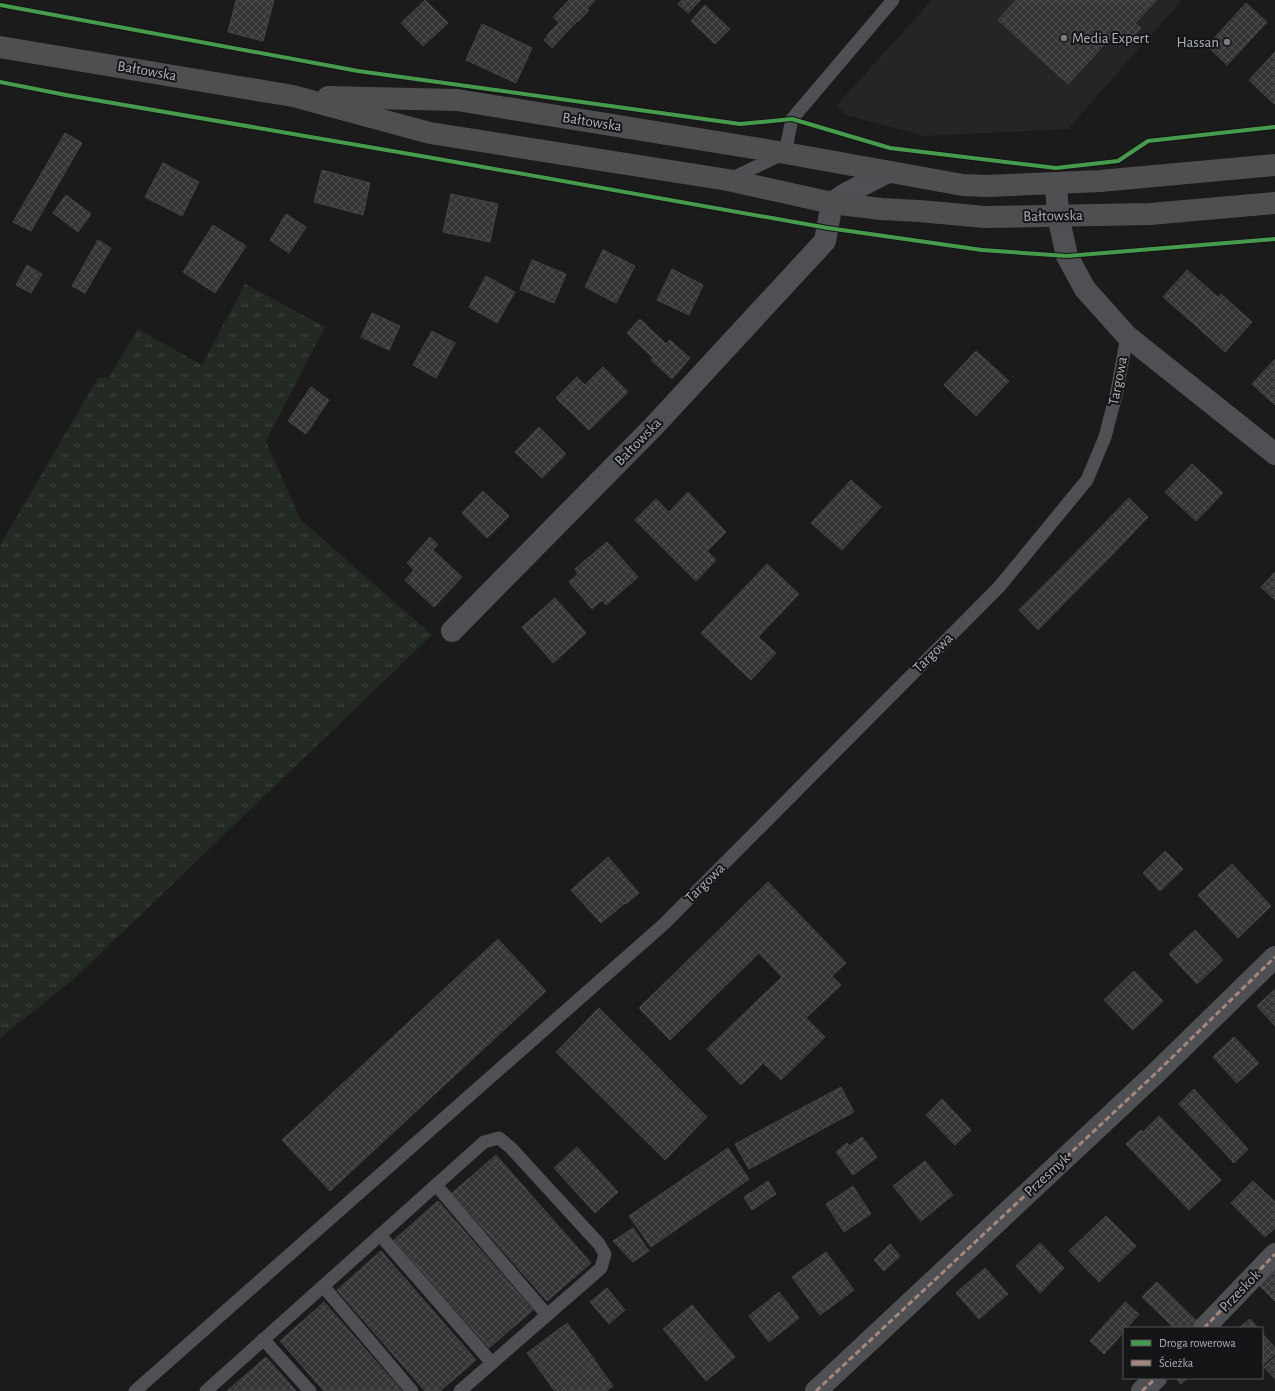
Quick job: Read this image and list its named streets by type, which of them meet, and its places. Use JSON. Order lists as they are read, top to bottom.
{
  "streets": {
    "main road": ["Bałtowska"],
    "street": ["Targowa", "Przesmyk", "Przeskok"]
  },
  "crossings": [
    ["Bałtowska", "Targowa"]
  ],
  "places": ["Media Expert", "Hassan"],
  "legend": ["Droga rowerowa", "Ścieżka"]
}
